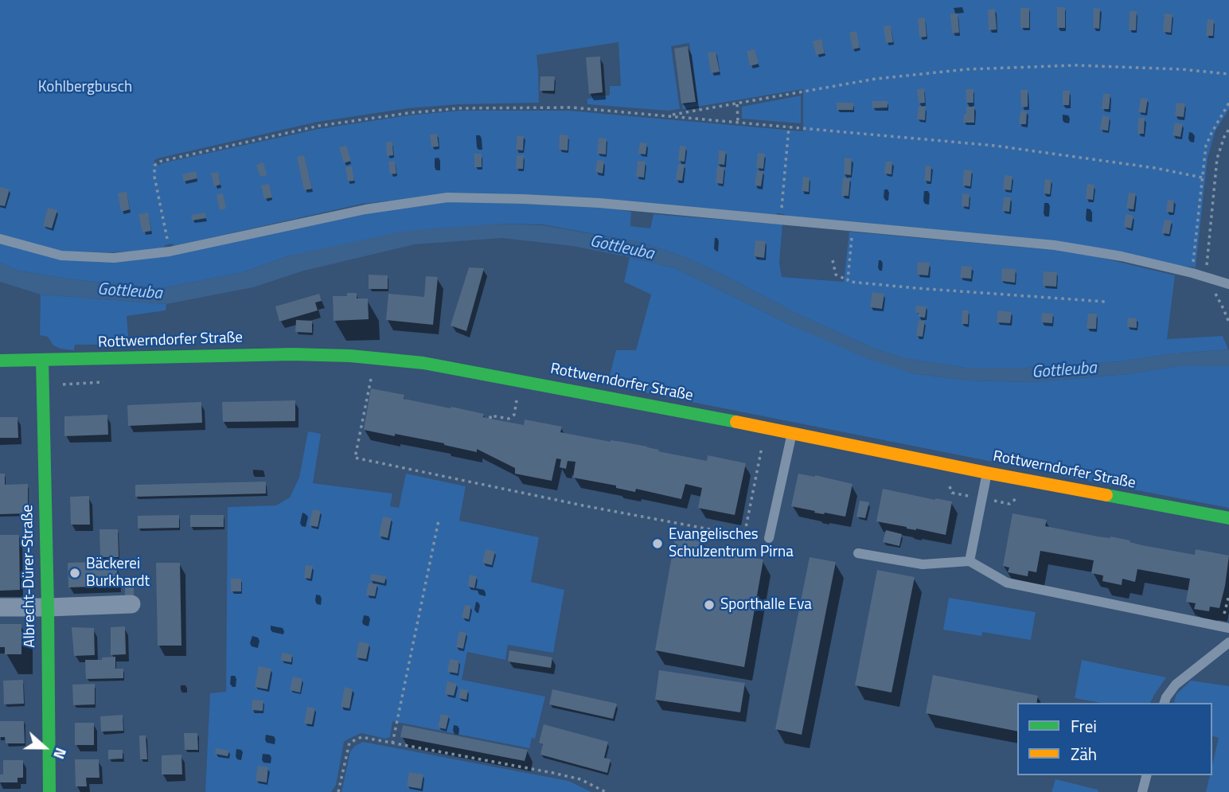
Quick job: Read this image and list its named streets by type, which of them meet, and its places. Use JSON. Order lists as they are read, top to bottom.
{
  "streets": {
    "main road": ["Rottwerndorfer Straße", "Albrecht-Dürer-Straße"]
  },
  "crossings": [
    ["Rottwerndorfer Straße", "Albrecht-Dürer-Straße"]
  ],
  "water": ["Gottleuba"],
  "parks": ["Kohlbergbusch"],
  "places": ["Evangelisches Schulzentrum Pirna", "Bäckerei Burkhardt", "Sporthalle Eva"],
  "legend": ["Frei", "Zäh"],
  "north": "right"
}
